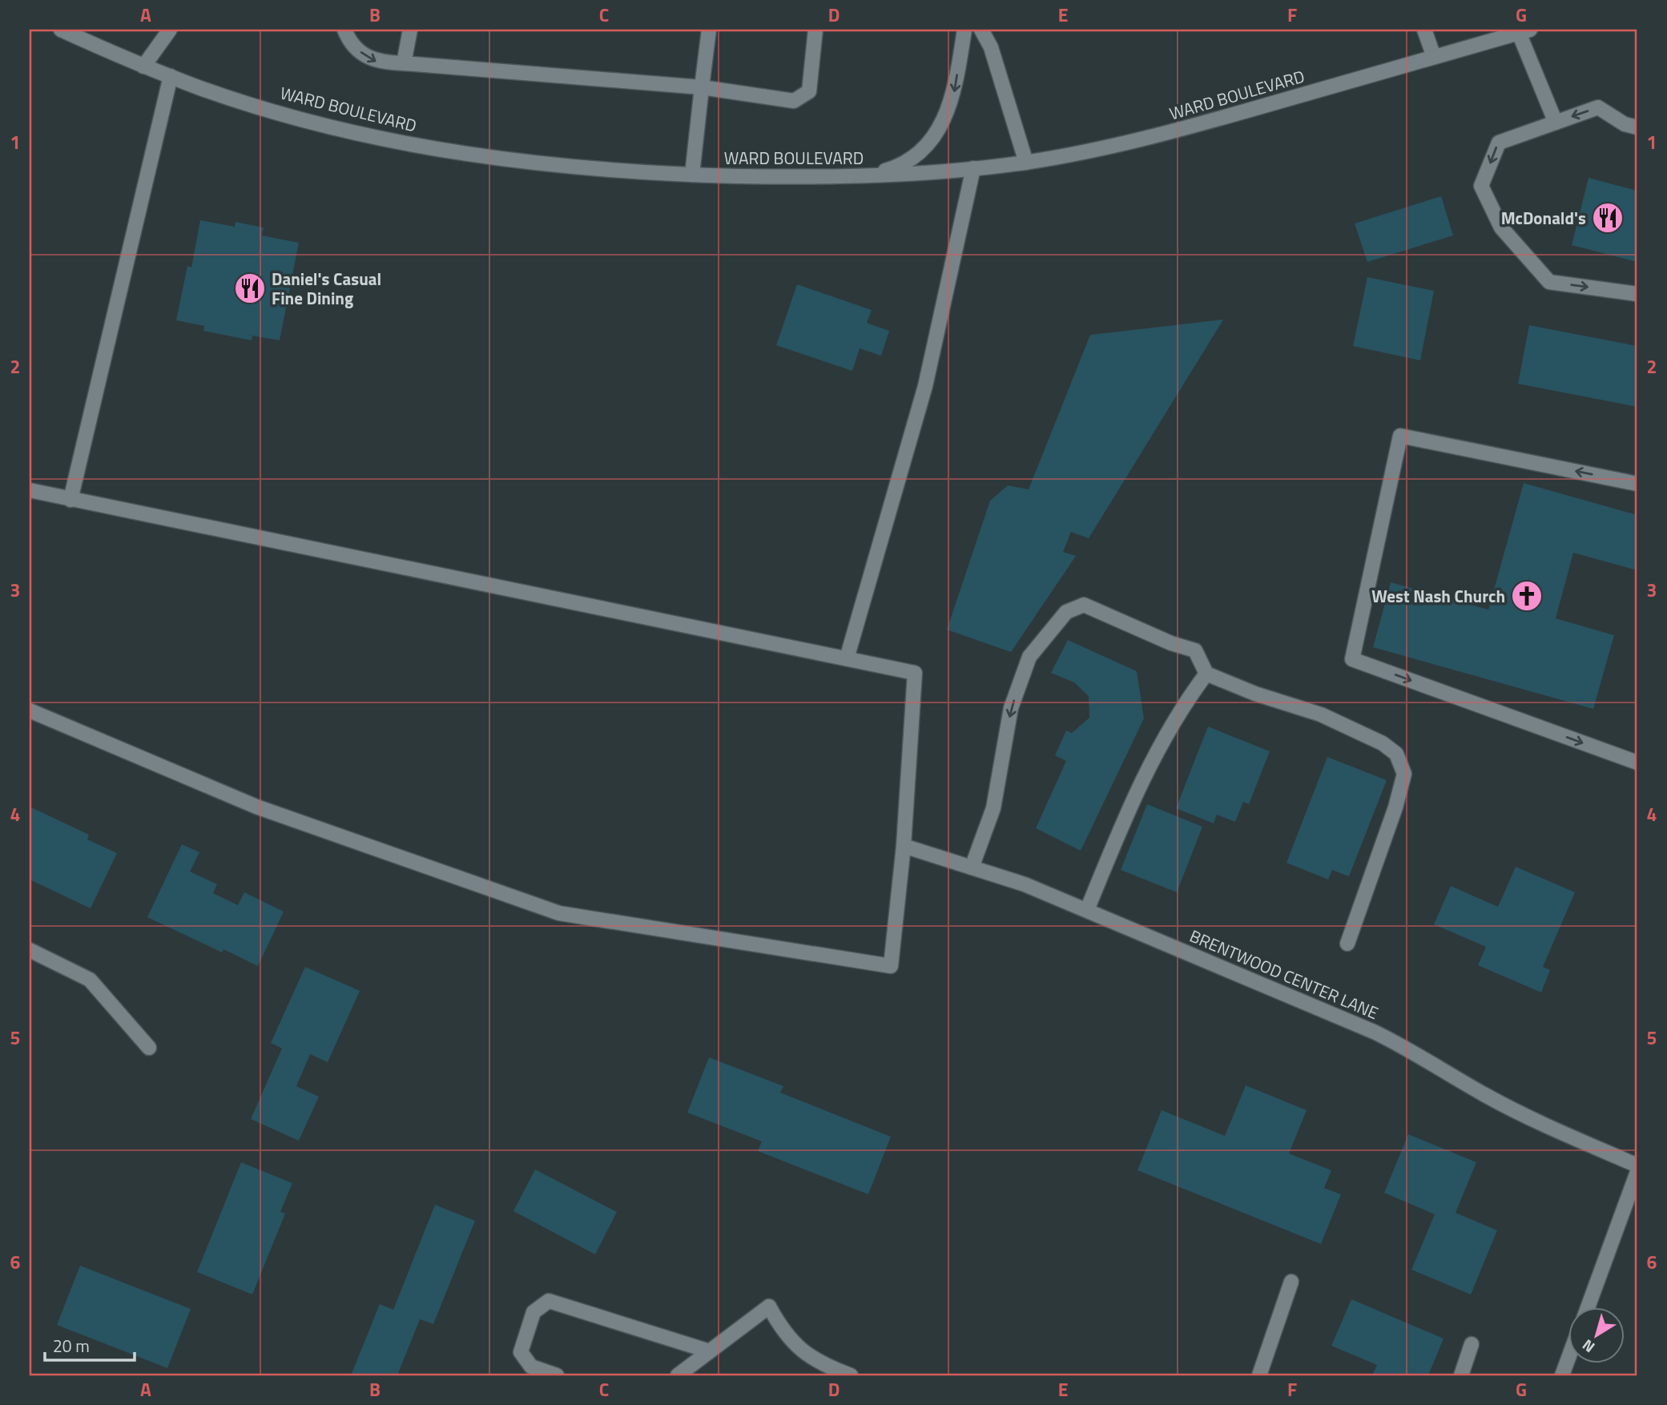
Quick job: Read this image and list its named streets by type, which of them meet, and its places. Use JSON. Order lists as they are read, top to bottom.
{
  "streets": {
    "main road": ["WARD BOULEVARD", "BRENTWOOD CENTER LANE"]
  },
  "places": {
    "restaurant": ["McDonald's", "Daniel's Casual Fine Dining"],
    "church": ["West Nash Church"]
  },
  "scale_bar": "20 m",
  "north": "bottom left",
  "grid": {
    "columns": [
      "A",
      "B",
      "C",
      "D",
      "E",
      "F",
      "G"
    ],
    "rows": [
      "1",
      "2",
      "3",
      "4",
      "5",
      "6"
    ]
  }
}
